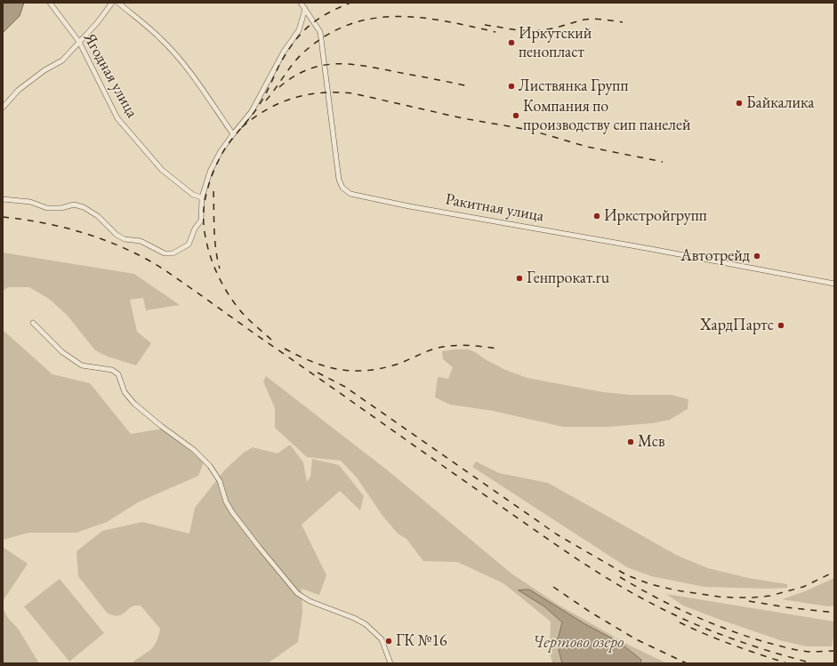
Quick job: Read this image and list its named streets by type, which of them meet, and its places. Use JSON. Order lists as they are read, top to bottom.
{
  "streets": {
    "street": ["Ягодная улица", "Ракитная улица"]
  },
  "water": ["Чертово озеро"],
  "places": [
    "Иркутский пенопласт",
    "Листвянка Групп",
    "Байкалика",
    "Компания по производству сип панелей",
    "Иркстройгрупп",
    "Автотрейд",
    "Генпрокат.ru",
    "ХардПартс",
    "Мсв",
    "ГК №16"
  ]
}
